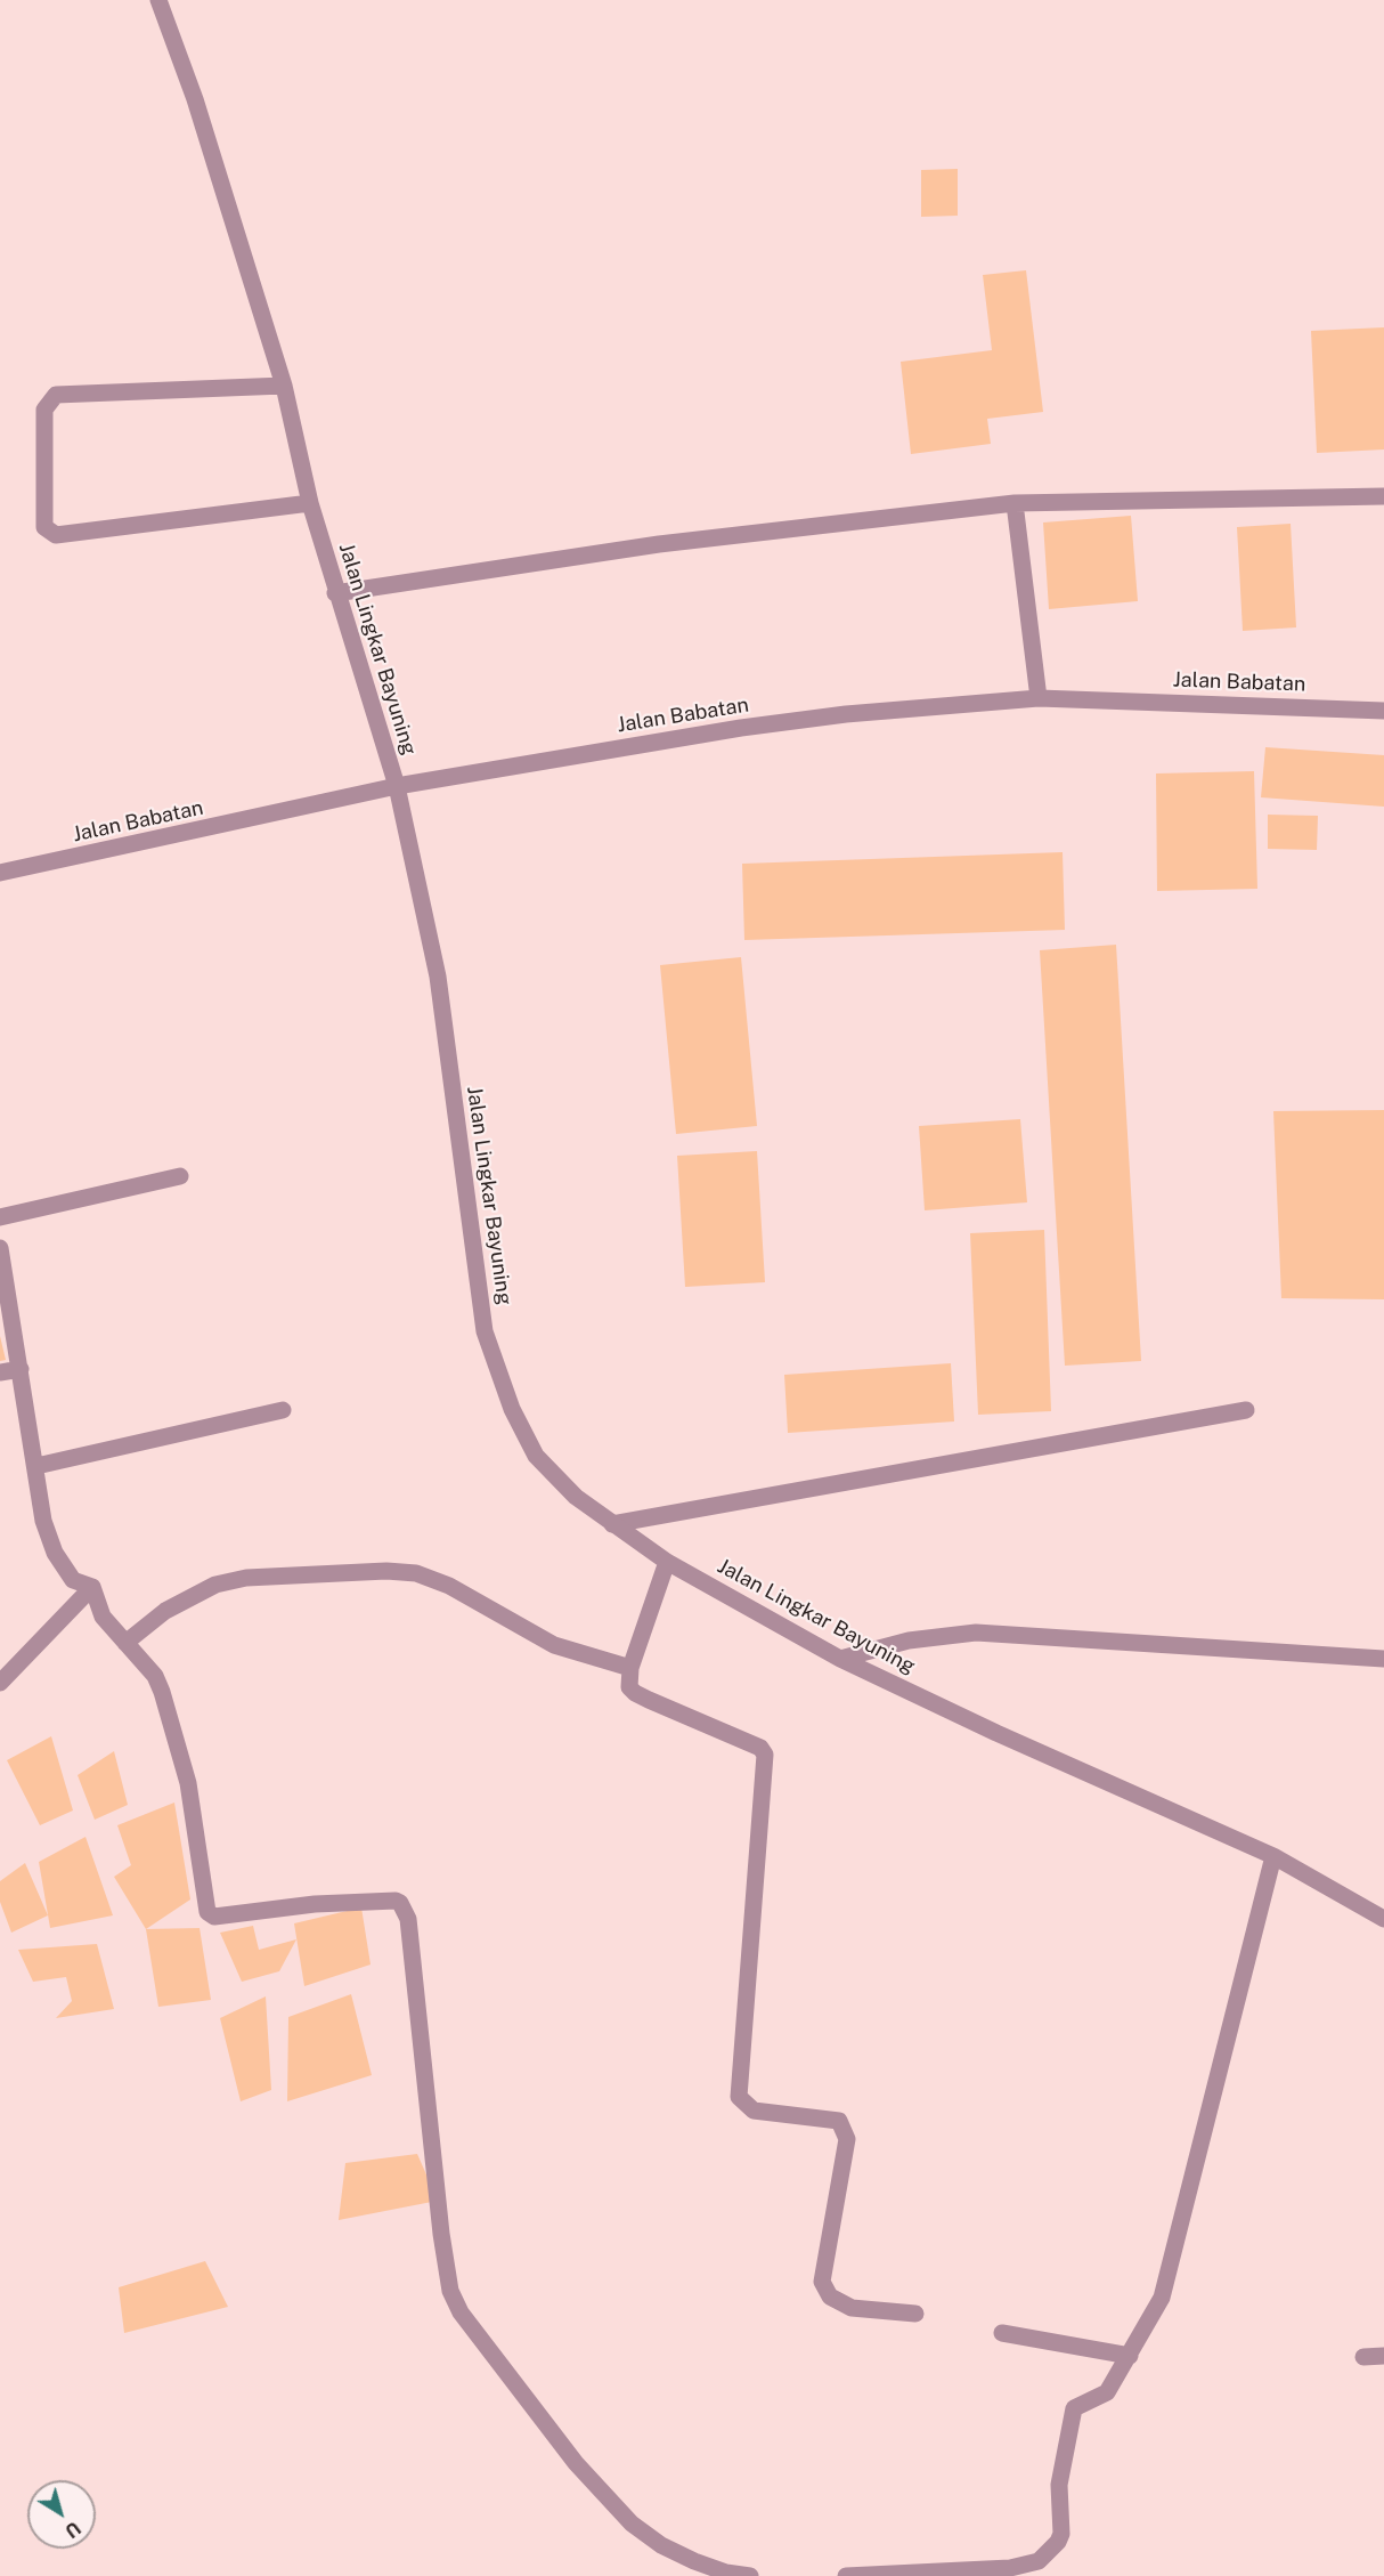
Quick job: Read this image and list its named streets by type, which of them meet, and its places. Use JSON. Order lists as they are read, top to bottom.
{
  "streets": {
    "street": ["Jalan Lingkar Bayuning", "Jalan Babatan"]
  },
  "crossings": [
    ["Jalan Lingkar Bayuning", "Jalan Babatan"]
  ],
  "north": "bottom right"
}
